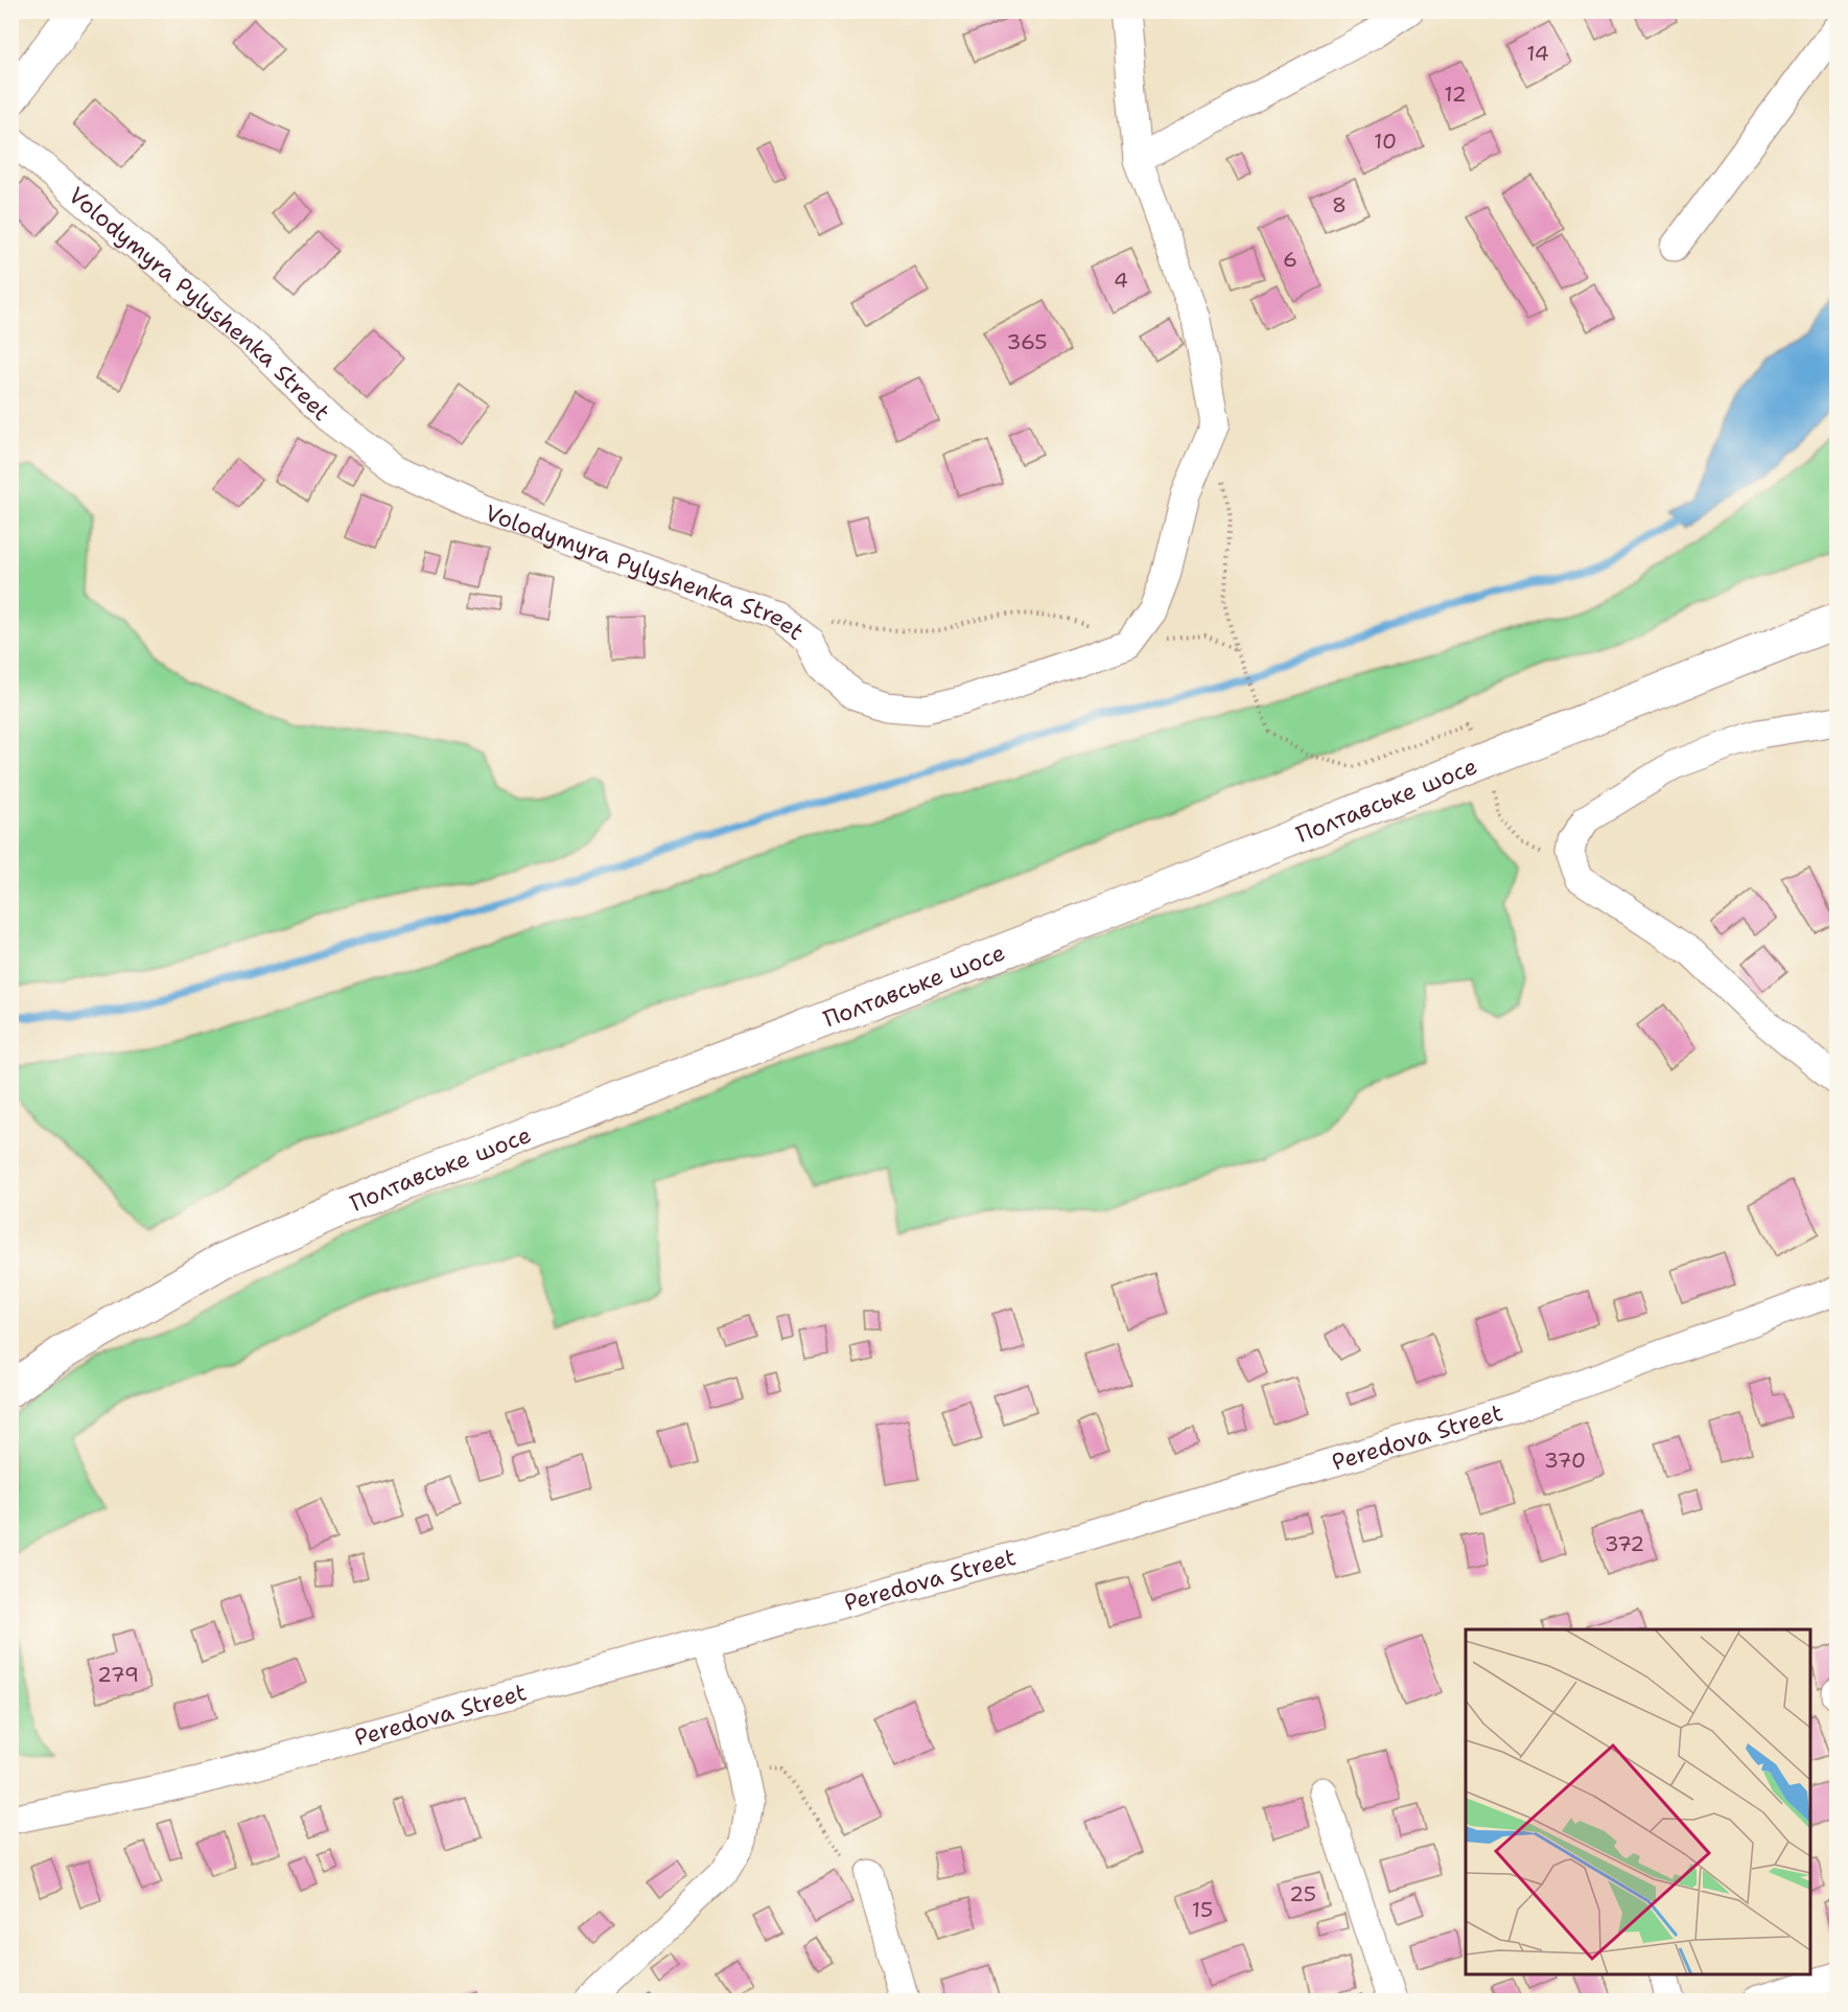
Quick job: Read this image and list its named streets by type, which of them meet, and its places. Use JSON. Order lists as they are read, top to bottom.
{
  "streets": {
    "main road": ["Полтавське шосе"],
    "street": ["Volodymyra Pylyshenka Street", "Peredova Street"]
  },
  "house_numbers": [
    "14",
    "12",
    "10",
    "8",
    "6",
    "4",
    "365",
    "370",
    "372",
    "279",
    "25",
    "15"
  ]
}
